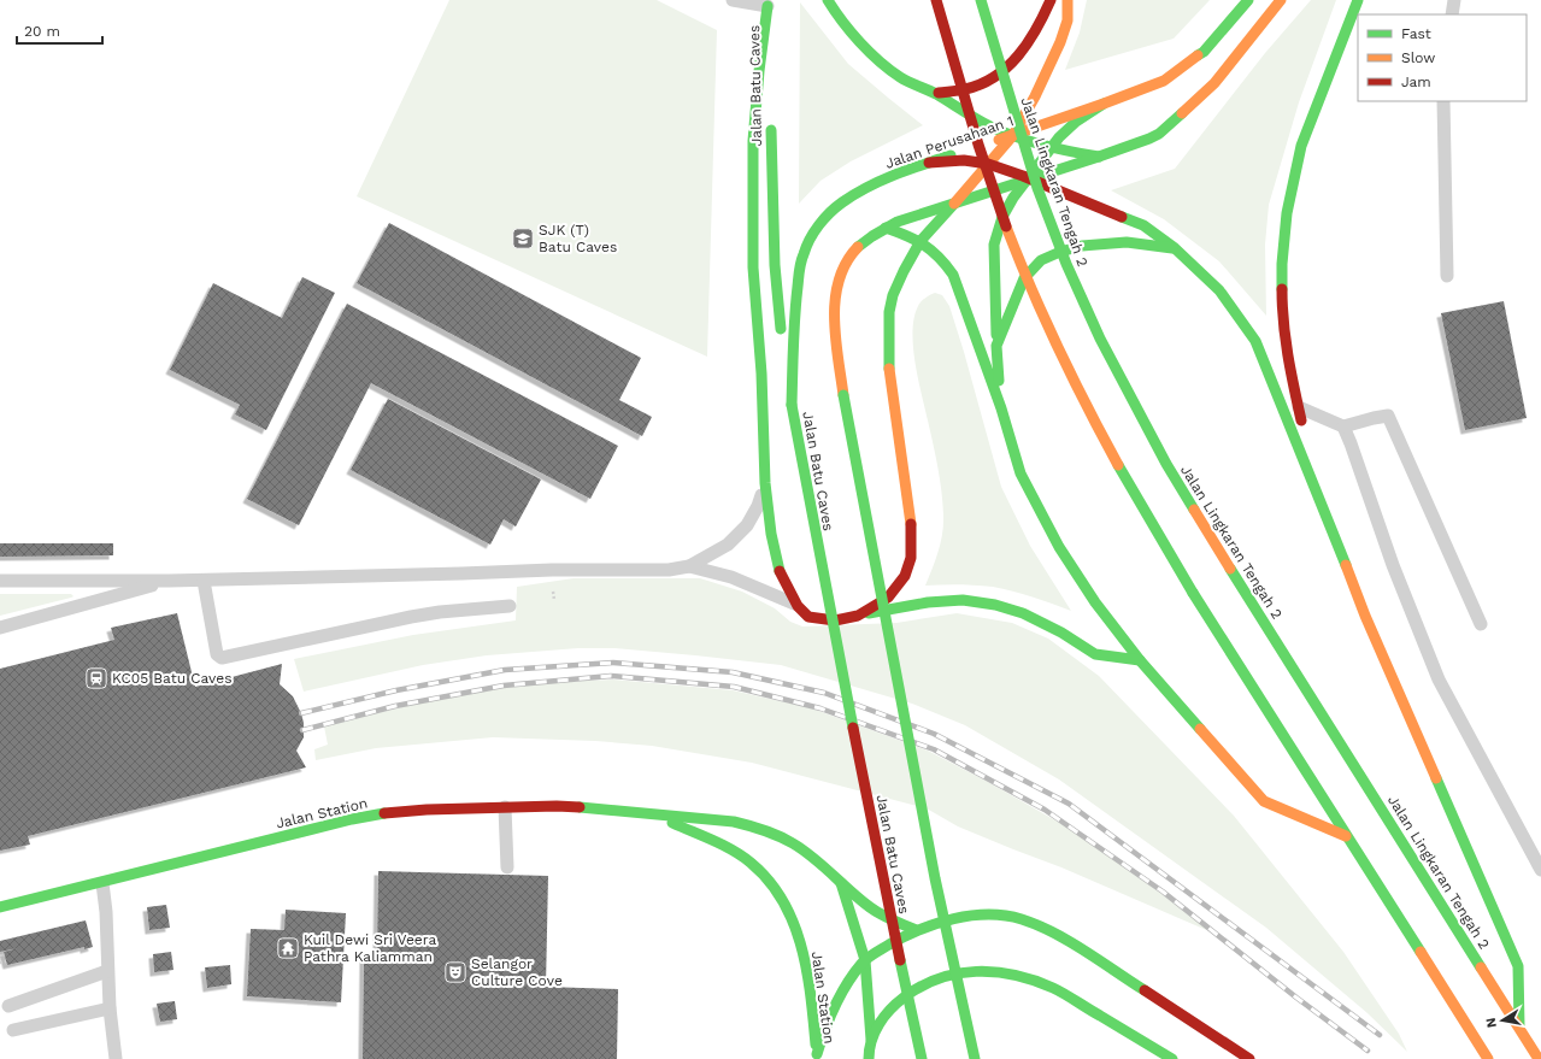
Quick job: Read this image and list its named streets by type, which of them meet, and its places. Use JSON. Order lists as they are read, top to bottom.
{
  "streets": {
    "main road": [
      "Jalan Batu Caves",
      "Jalan Perusahaan 1",
      "Jalan Lingkaran Tengah 2",
      "Jalan Station"
    ]
  },
  "crossings": [
    ["Jalan Batu Caves", "Jalan Perusahaan 1"],
    ["Jalan Batu Caves", "Jalan Station"]
  ],
  "places": {
    "school or university": ["SJK (T) Batu Caves"],
    "station": ["KC05 Batu Caves"],
    "temple": ["Kuil Dewi Sri Veera Pathra Kaliamman"],
    "theatre": ["Selangor Culture Cove"]
  },
  "legend": ["Fast", "Slow", "Jam"],
  "scale_bar": "20 m",
  "north": "left"
}
